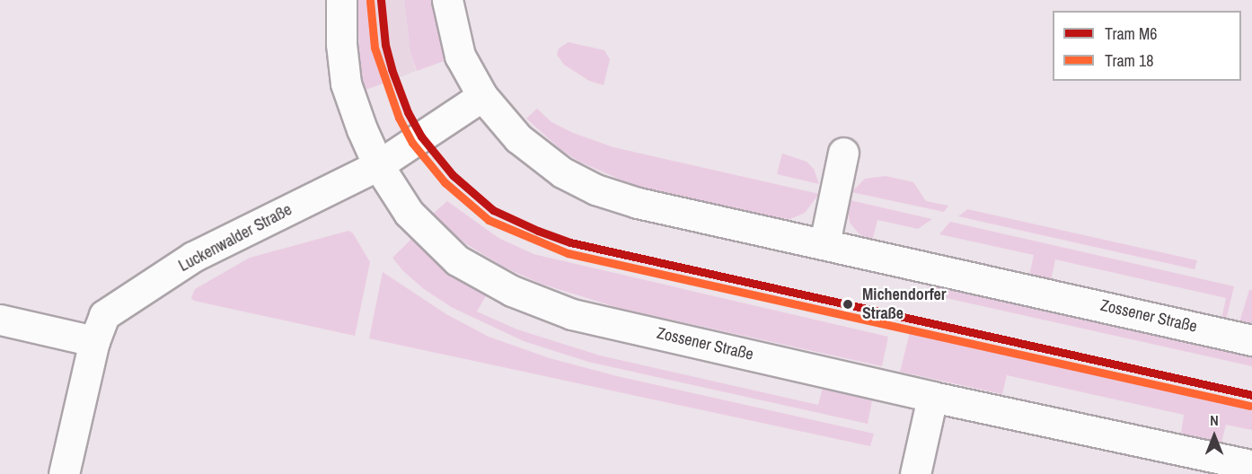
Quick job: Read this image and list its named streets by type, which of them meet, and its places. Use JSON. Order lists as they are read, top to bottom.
{
  "streets": {
    "street": ["Luckenwalder Straße", "Zossener Straße"]
  },
  "crossings": [
    ["Luckenwalder Straße", "Zossener Straße"]
  ],
  "places": ["Michendorfer Straße"],
  "lines": ["tram line M6", "tram line 18"],
  "legend": ["Tram M6", "Tram 18"],
  "north": "top"
}
